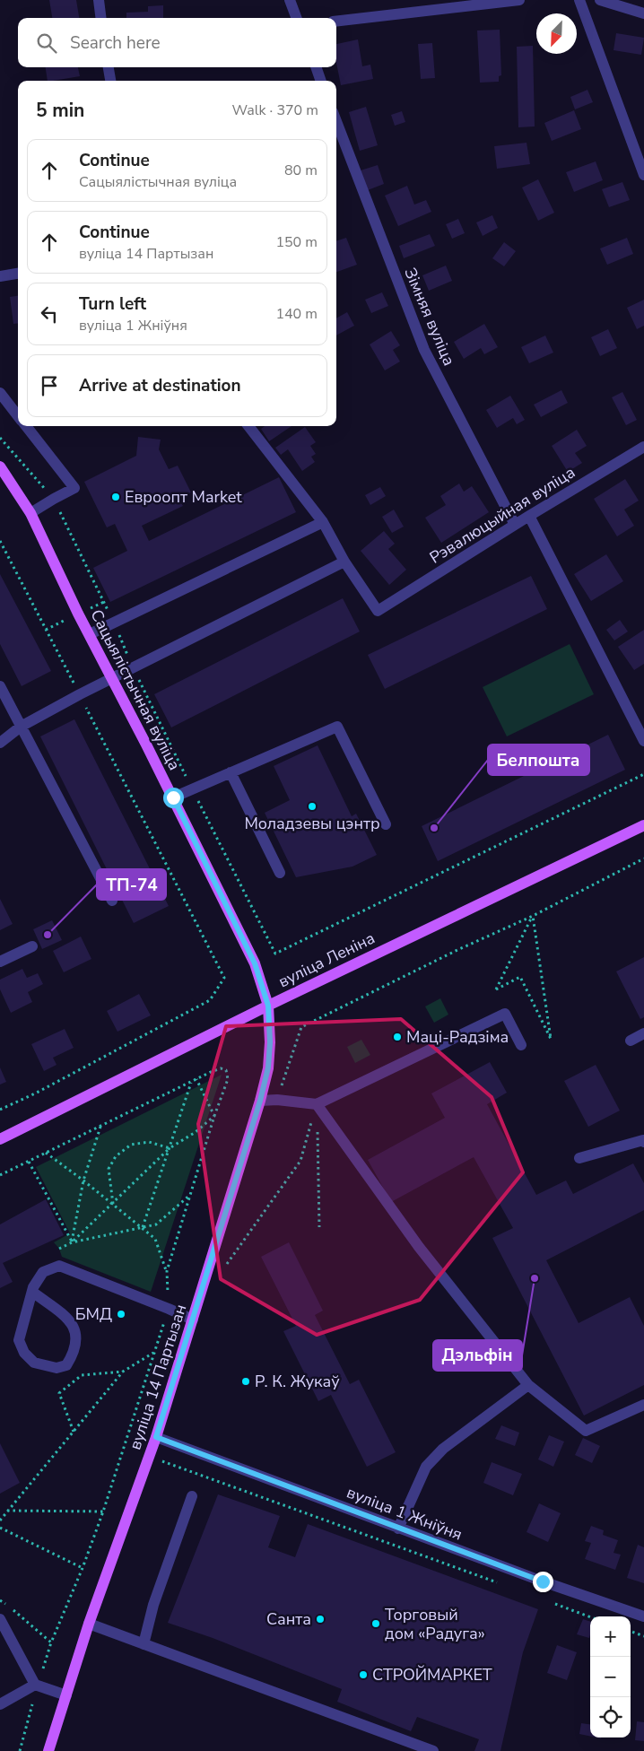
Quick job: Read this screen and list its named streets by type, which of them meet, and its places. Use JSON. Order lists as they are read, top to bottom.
{
  "streets": {
    "main road": ["Сацыялістычная вуліца", "вуліца Леніна", "вуліца 14 Партызан"],
    "street": ["Зімняя вуліца", "Рэвалюцыйная вуліца", "вуліца 1 Жніўня"]
  },
  "crossings": [
    ["Зімняя вуліца", "Рэвалюцыйная вуліца"],
    ["Сацыялістычная вуліца", "вуліца Леніна"],
    ["Сацыялістычная вуліца", "вуліца 14 Партызан"],
    ["вуліца Леніна", "вуліца 14 Партызан"],
    ["вуліца 14 Партызан", "вуліца 1 Жніўня"]
  ],
  "places": [
    "Евроопт Market",
    "Моладзевы цэнтр",
    "Белпошта",
    "ТП-74",
    "Маці-Радзіма",
    "Дэльфін",
    "БМД",
    "Р. К. Жукаў",
    "Санта",
    "Торговый дом «Радуга»",
    "СТРОЙМАРКЕТ"
  ],
  "north": "bottom left",
  "page": {
    "search": "Search here",
    "heading": ["5 min", "Walk · 370 m"],
    "list": [
      ["Continue", "Сацыялістычная вуліца", "80 m"],
      ["Continue", "вуліца 14 Партызан", "150 m"],
      ["Turn left", "вуліца 1 Жніўня", "140 m"],
      "Arrive at destination"
    ],
    "map_buttons": ["+", "−"]
  }
}
